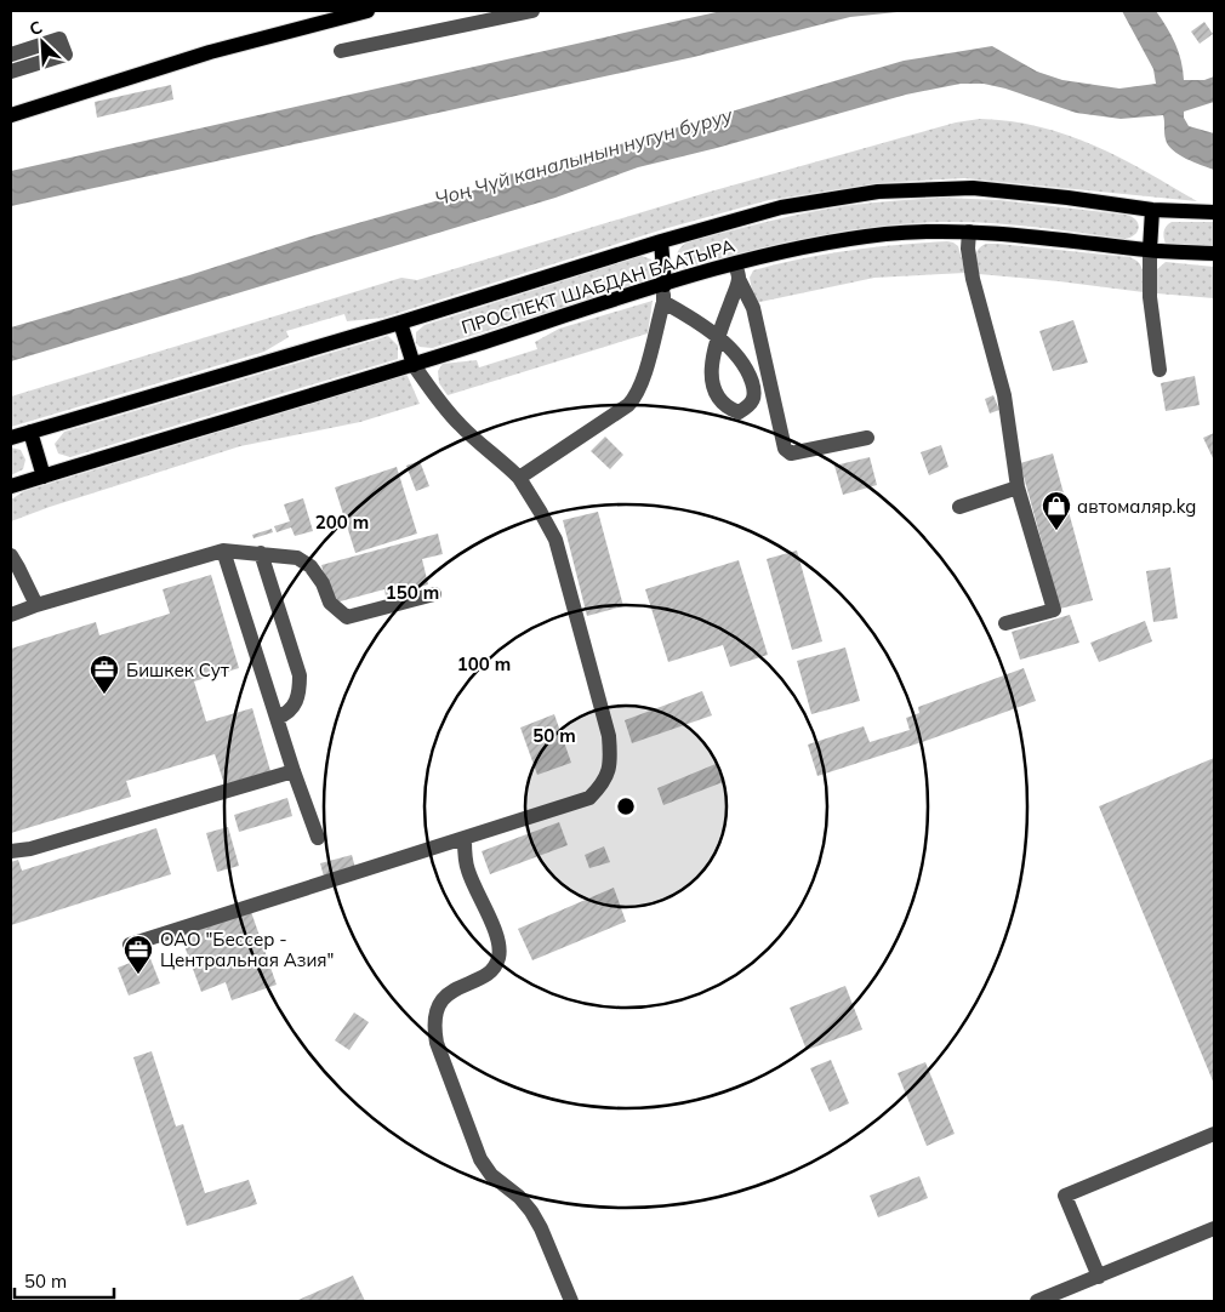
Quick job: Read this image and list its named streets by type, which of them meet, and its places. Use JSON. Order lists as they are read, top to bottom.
{
  "streets": {
    "main road": ["ПРОСПЕКТ ШАБДАН БААТЫРА"]
  },
  "water": ["Чоң Чүй каналынын нугун буруу"],
  "places": {
    "shop": ["автомаляр.kg"],
    "office": ["Бишкек Сут", "ОАО \"Бессер - Центральная Азия\""]
  },
  "scale_bar": "50 m",
  "north": "top left",
  "rings": [
    "200 m",
    "150 m",
    "100 m",
    "50 m"
  ]
}
